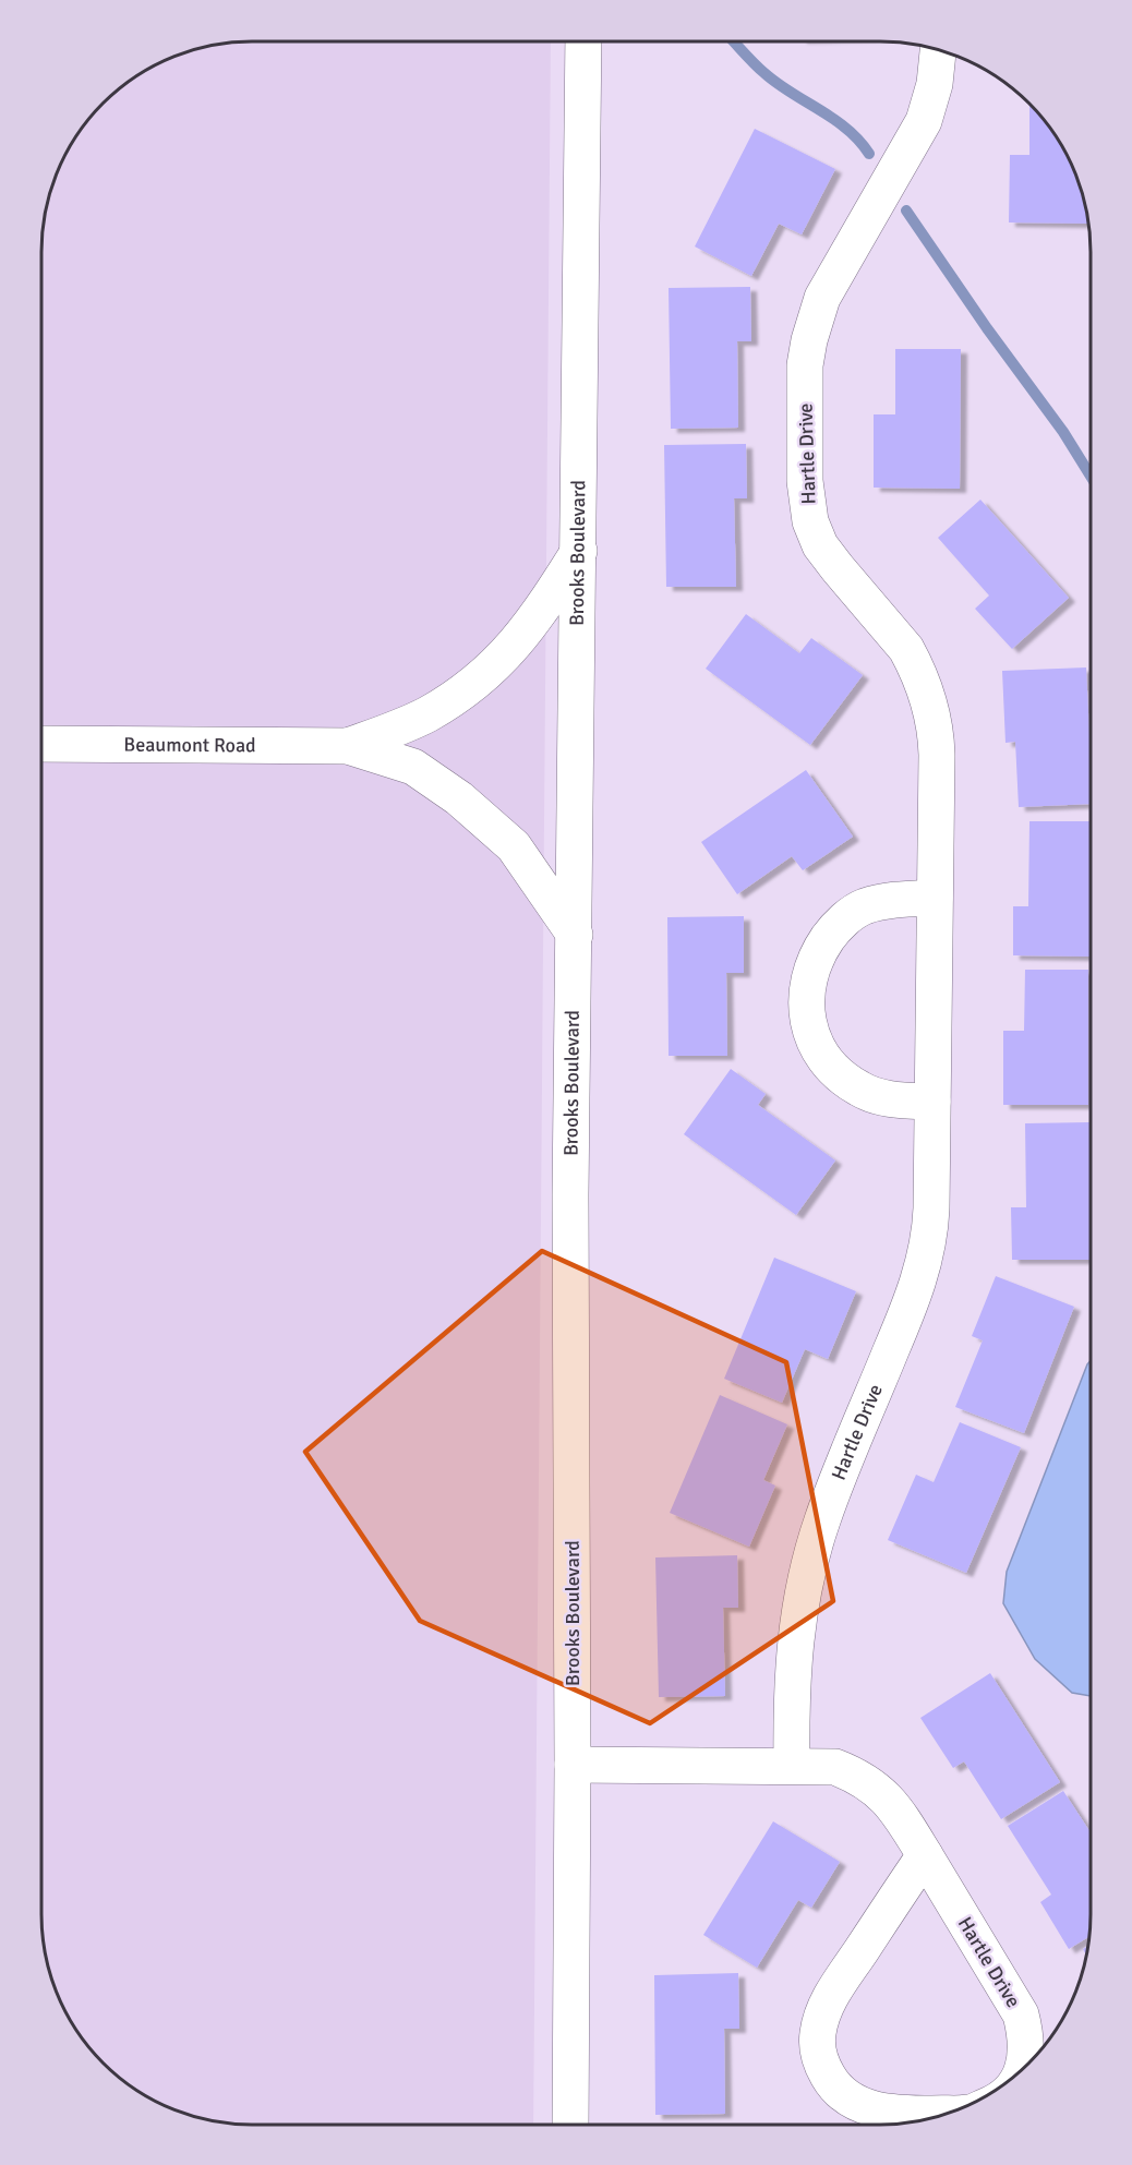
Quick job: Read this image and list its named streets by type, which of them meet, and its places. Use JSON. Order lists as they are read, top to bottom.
{
  "streets": {
    "street": ["Hartle Drive", "Brooks Boulevard", "Beaumont Road"]
  },
  "crossings": [
    ["Hartle Drive", "Brooks Boulevard"],
    ["Brooks Boulevard", "Beaumont Road"]
  ]
}
